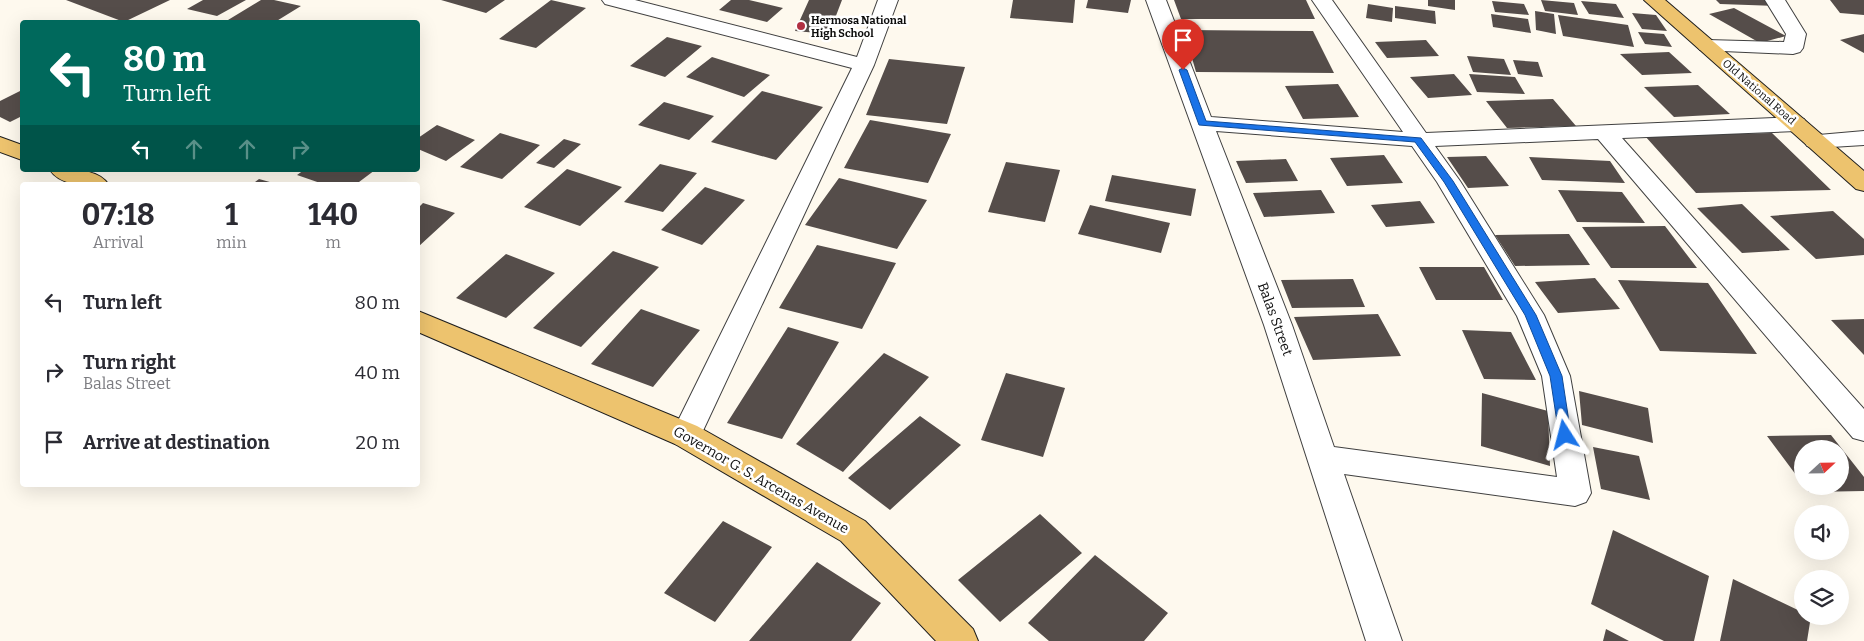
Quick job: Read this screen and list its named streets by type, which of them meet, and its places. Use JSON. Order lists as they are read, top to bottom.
{
  "streets": {
    "main road": ["Old National Road", "Governor G. S. Arcenas Avenue"],
    "street": ["Balas Street"]
  },
  "places": ["Hermosa National High School"],
  "north": "right",
  "page": {
    "turn": ["80 m", "Turn left"],
    "eta": [
      "07:18",
      "Arrival",
      "1",
      "min",
      "140",
      "m"
    ],
    "list": [
      {
        "name": "Turn left",
        "value": "80 m"
      },
      {
        "name": "Turn right",
        "note": "Balas Street",
        "value": "40 m"
      },
      {
        "name": "Arrive at destination",
        "value": "20 m"
      }
    ]
  }
}
